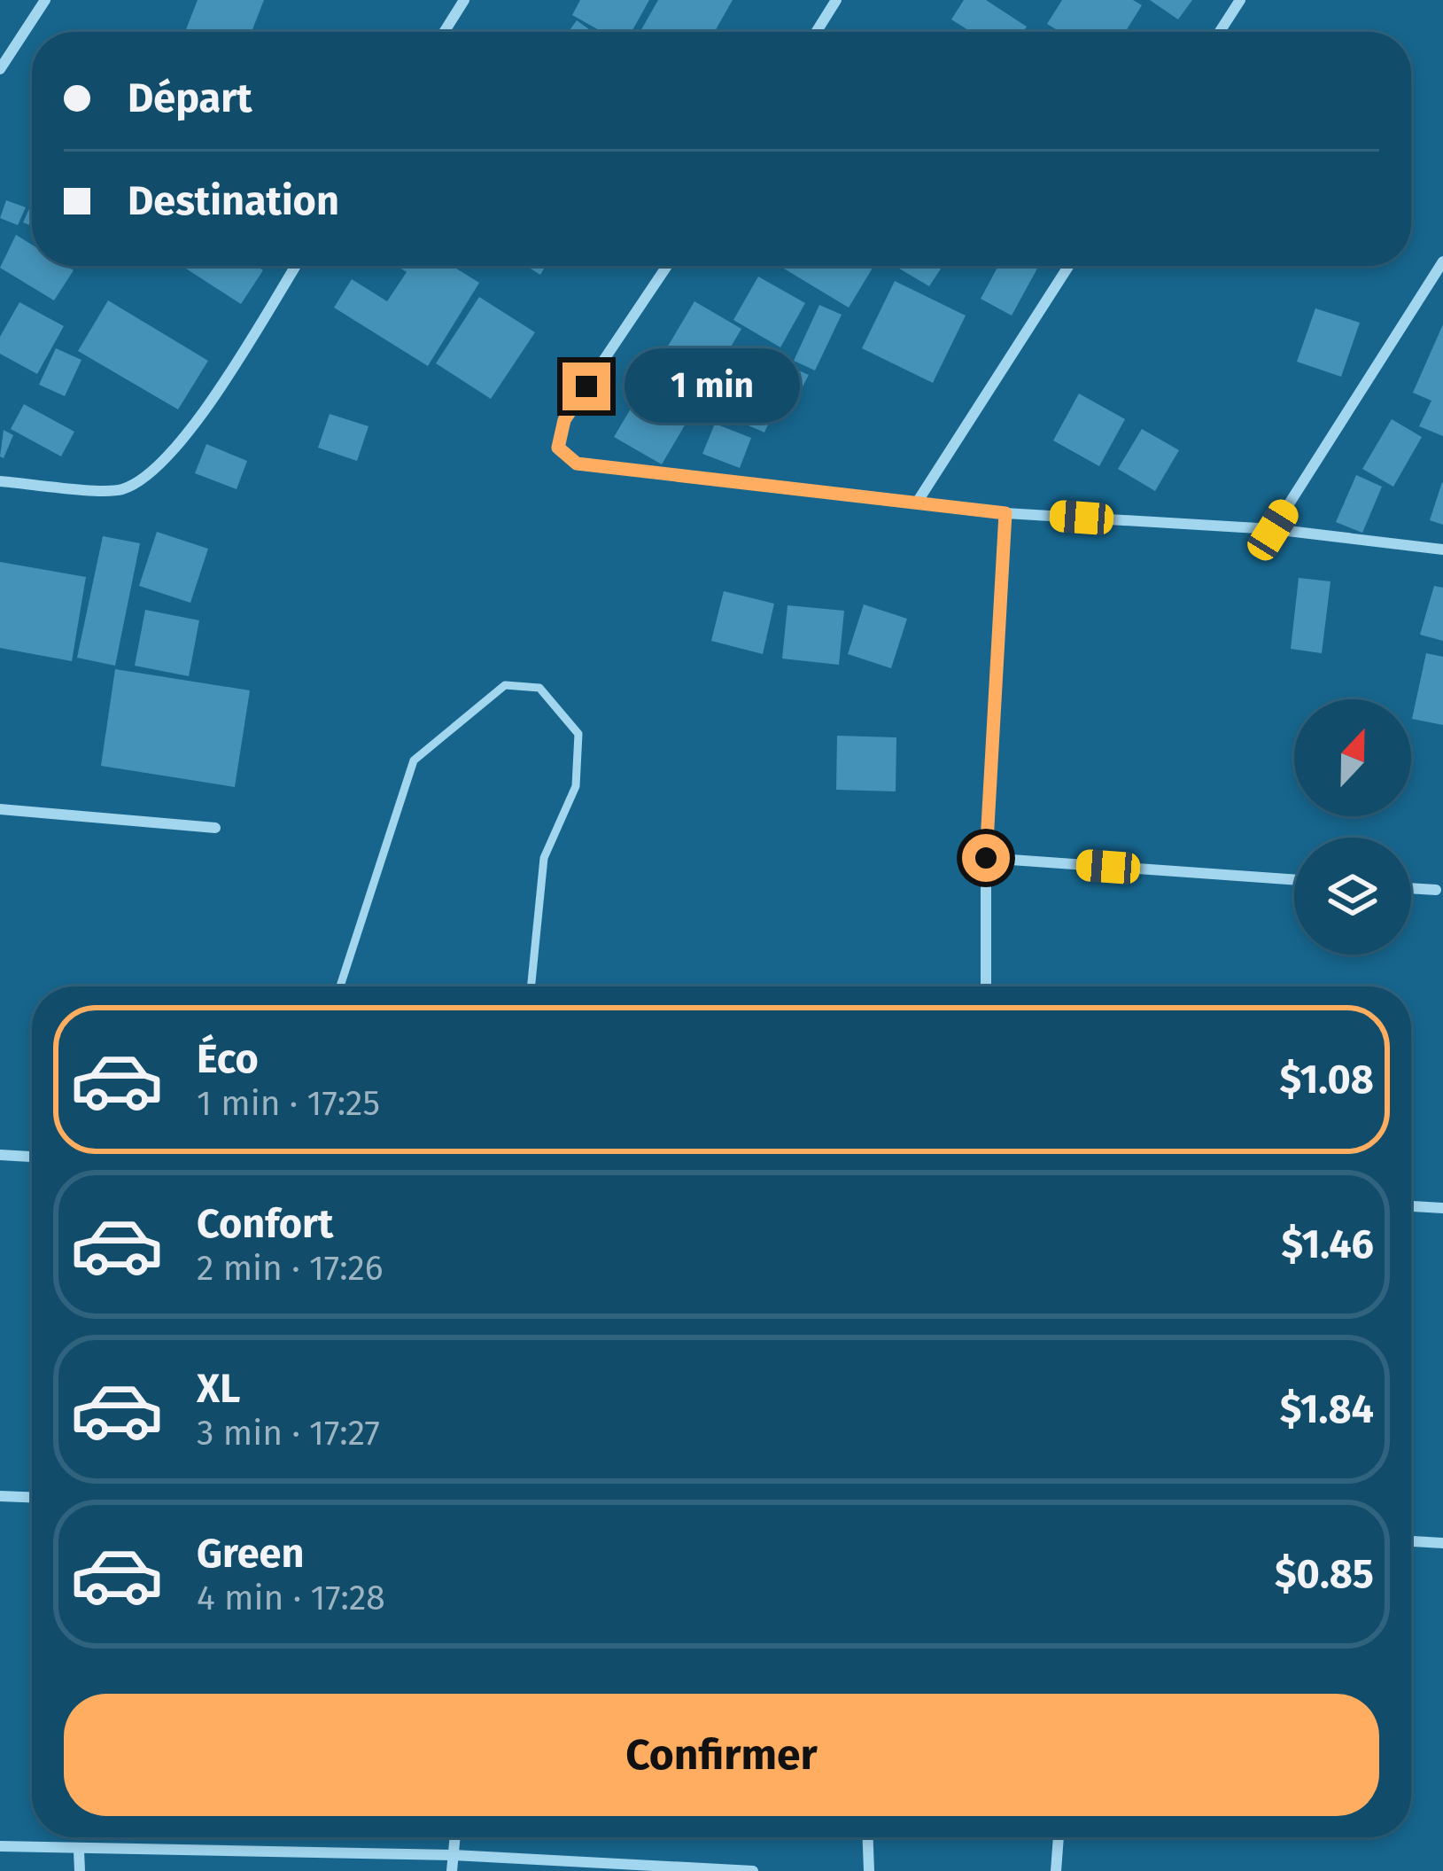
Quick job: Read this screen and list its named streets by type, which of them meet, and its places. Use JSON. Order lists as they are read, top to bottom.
{
  "north": "top",
  "page": {
    "banner": ["Départ", "Destination"],
    "bubble": "1 min",
    "list": [
      {
        "name": "Éco",
        "note": "1 min · 17:25",
        "value": "$1.08"
      },
      {
        "name": "Confort",
        "note": "2 min · 17:26",
        "value": "$1.46"
      },
      {
        "name": "XL",
        "note": "3 min · 17:27",
        "value": "$1.84"
      },
      {
        "name": "Green",
        "note": "4 min · 17:28",
        "value": "$0.85"
      }
    ],
    "buttons": "Confirmer"
  }
}
